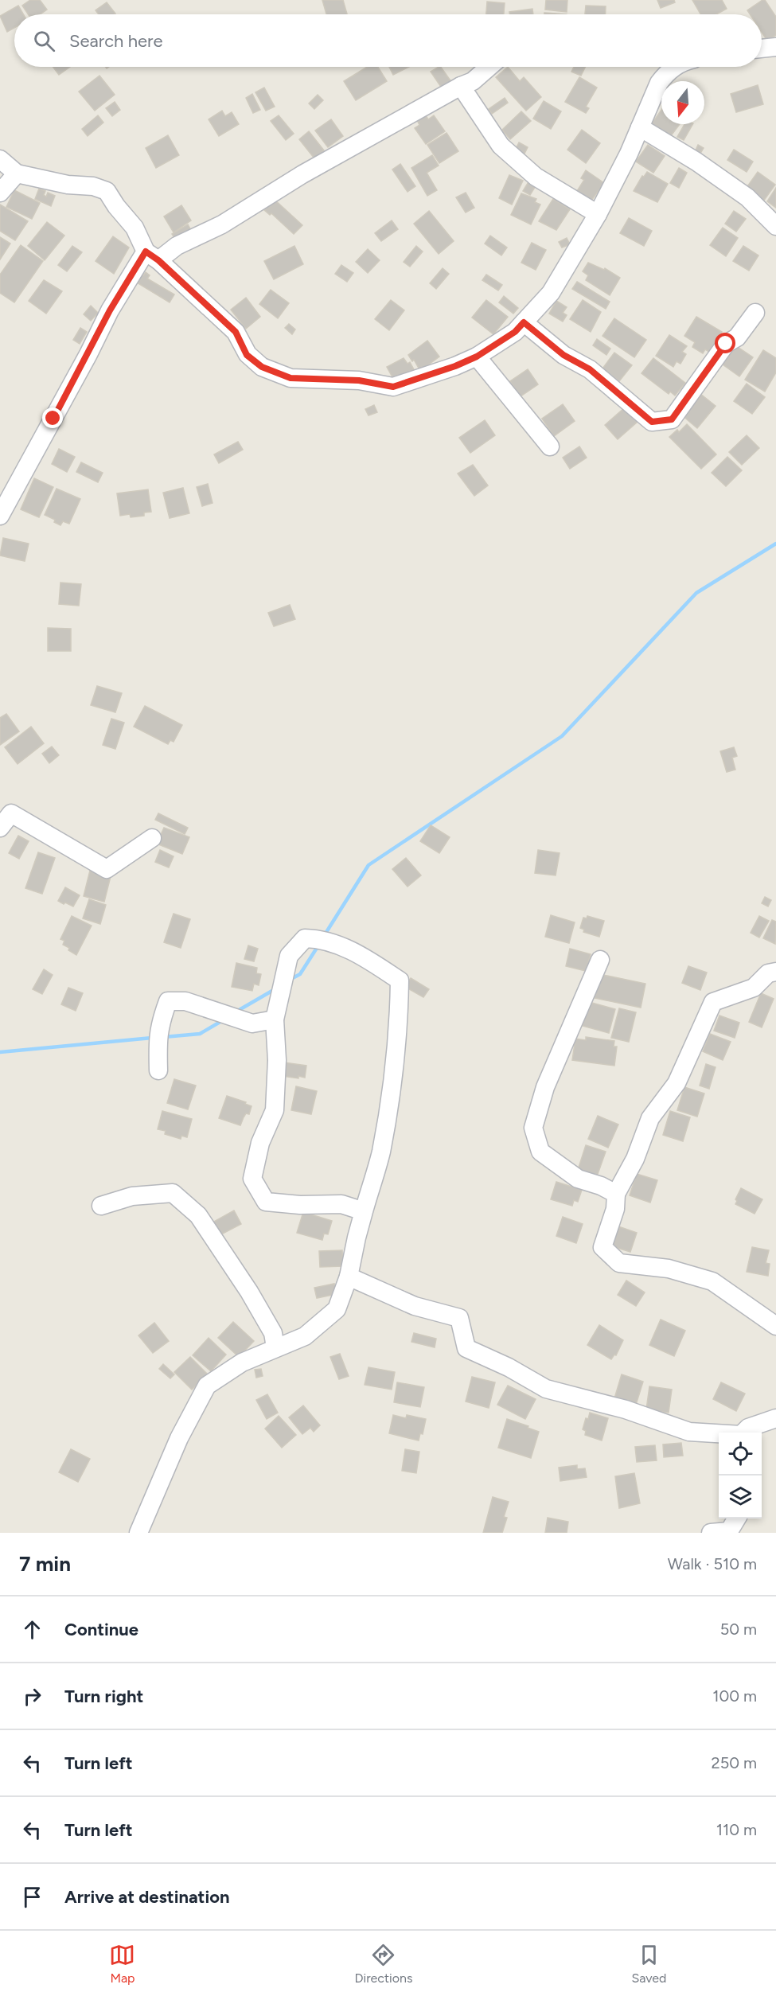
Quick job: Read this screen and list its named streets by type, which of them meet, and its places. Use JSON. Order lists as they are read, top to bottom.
{
  "north": "bottom",
  "page": {
    "search": "Search here",
    "heading": ["7 min", "Walk · 510 m"],
    "list": [
      ["Continue", "50 m"],
      ["Turn right", "100 m"],
      ["Turn left", "250 m"],
      ["Turn left", "110 m"],
      "Arrive at destination"
    ],
    "nav": ["Map", "Directions", "Saved"]
  }
}
